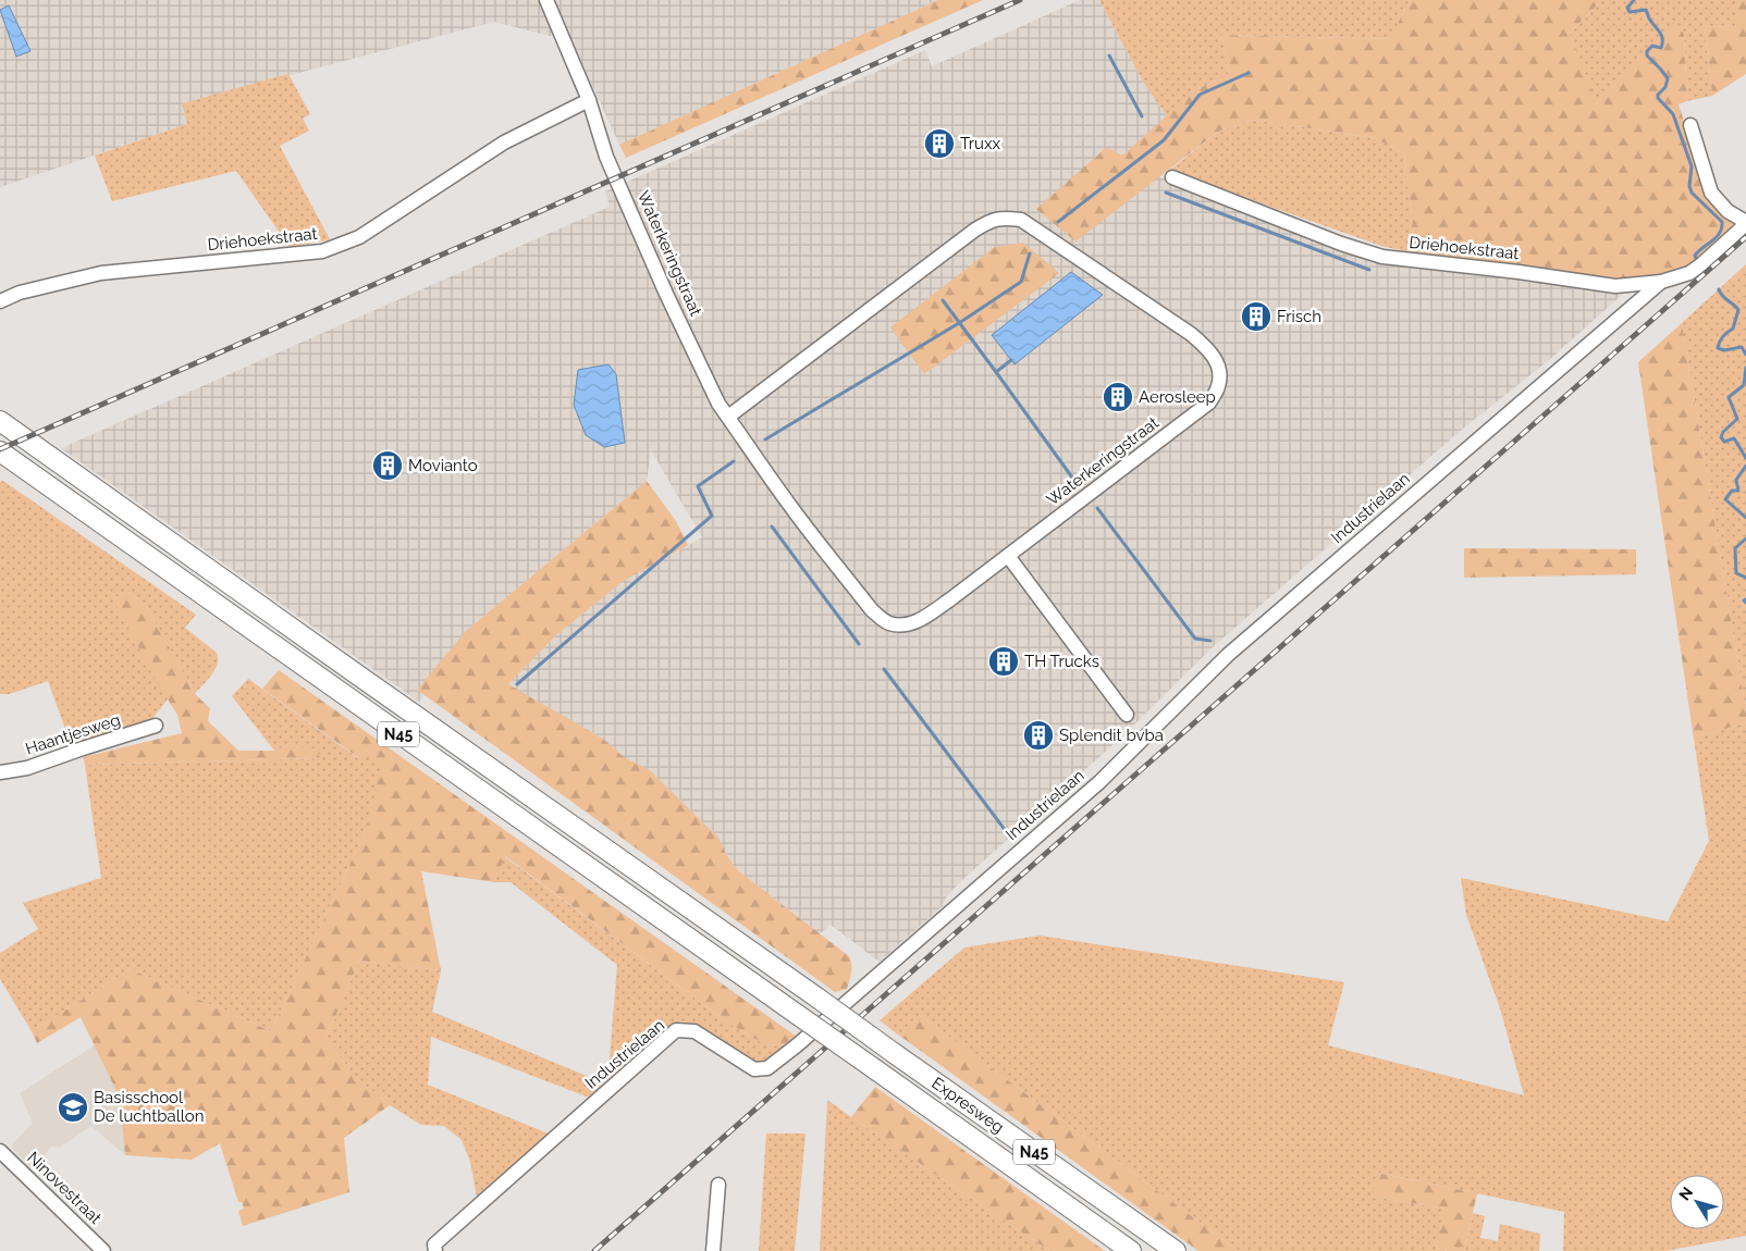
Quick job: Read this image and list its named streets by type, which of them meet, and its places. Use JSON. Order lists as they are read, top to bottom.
{
  "streets": {
    "highway": ["N45", "Expresweg"],
    "street": [
      "Driehoekstraat",
      "Waterkeringstraat",
      "Industrielaan",
      "Haantjesweg",
      "Ninovestraat"
    ]
  },
  "crossings": [
    ["Driehoekstraat", "Waterkeringstraat"],
    ["Driehoekstraat", "Industrielaan"]
  ],
  "places": {
    "building": [
      "Truxx",
      "Frisch",
      "Aerosleep",
      "Movianto",
      "TH Trucks",
      "Splendit bvba"
    ],
    "school or university": ["Basisschool De luchtballon"]
  },
  "north": "top left"
}
